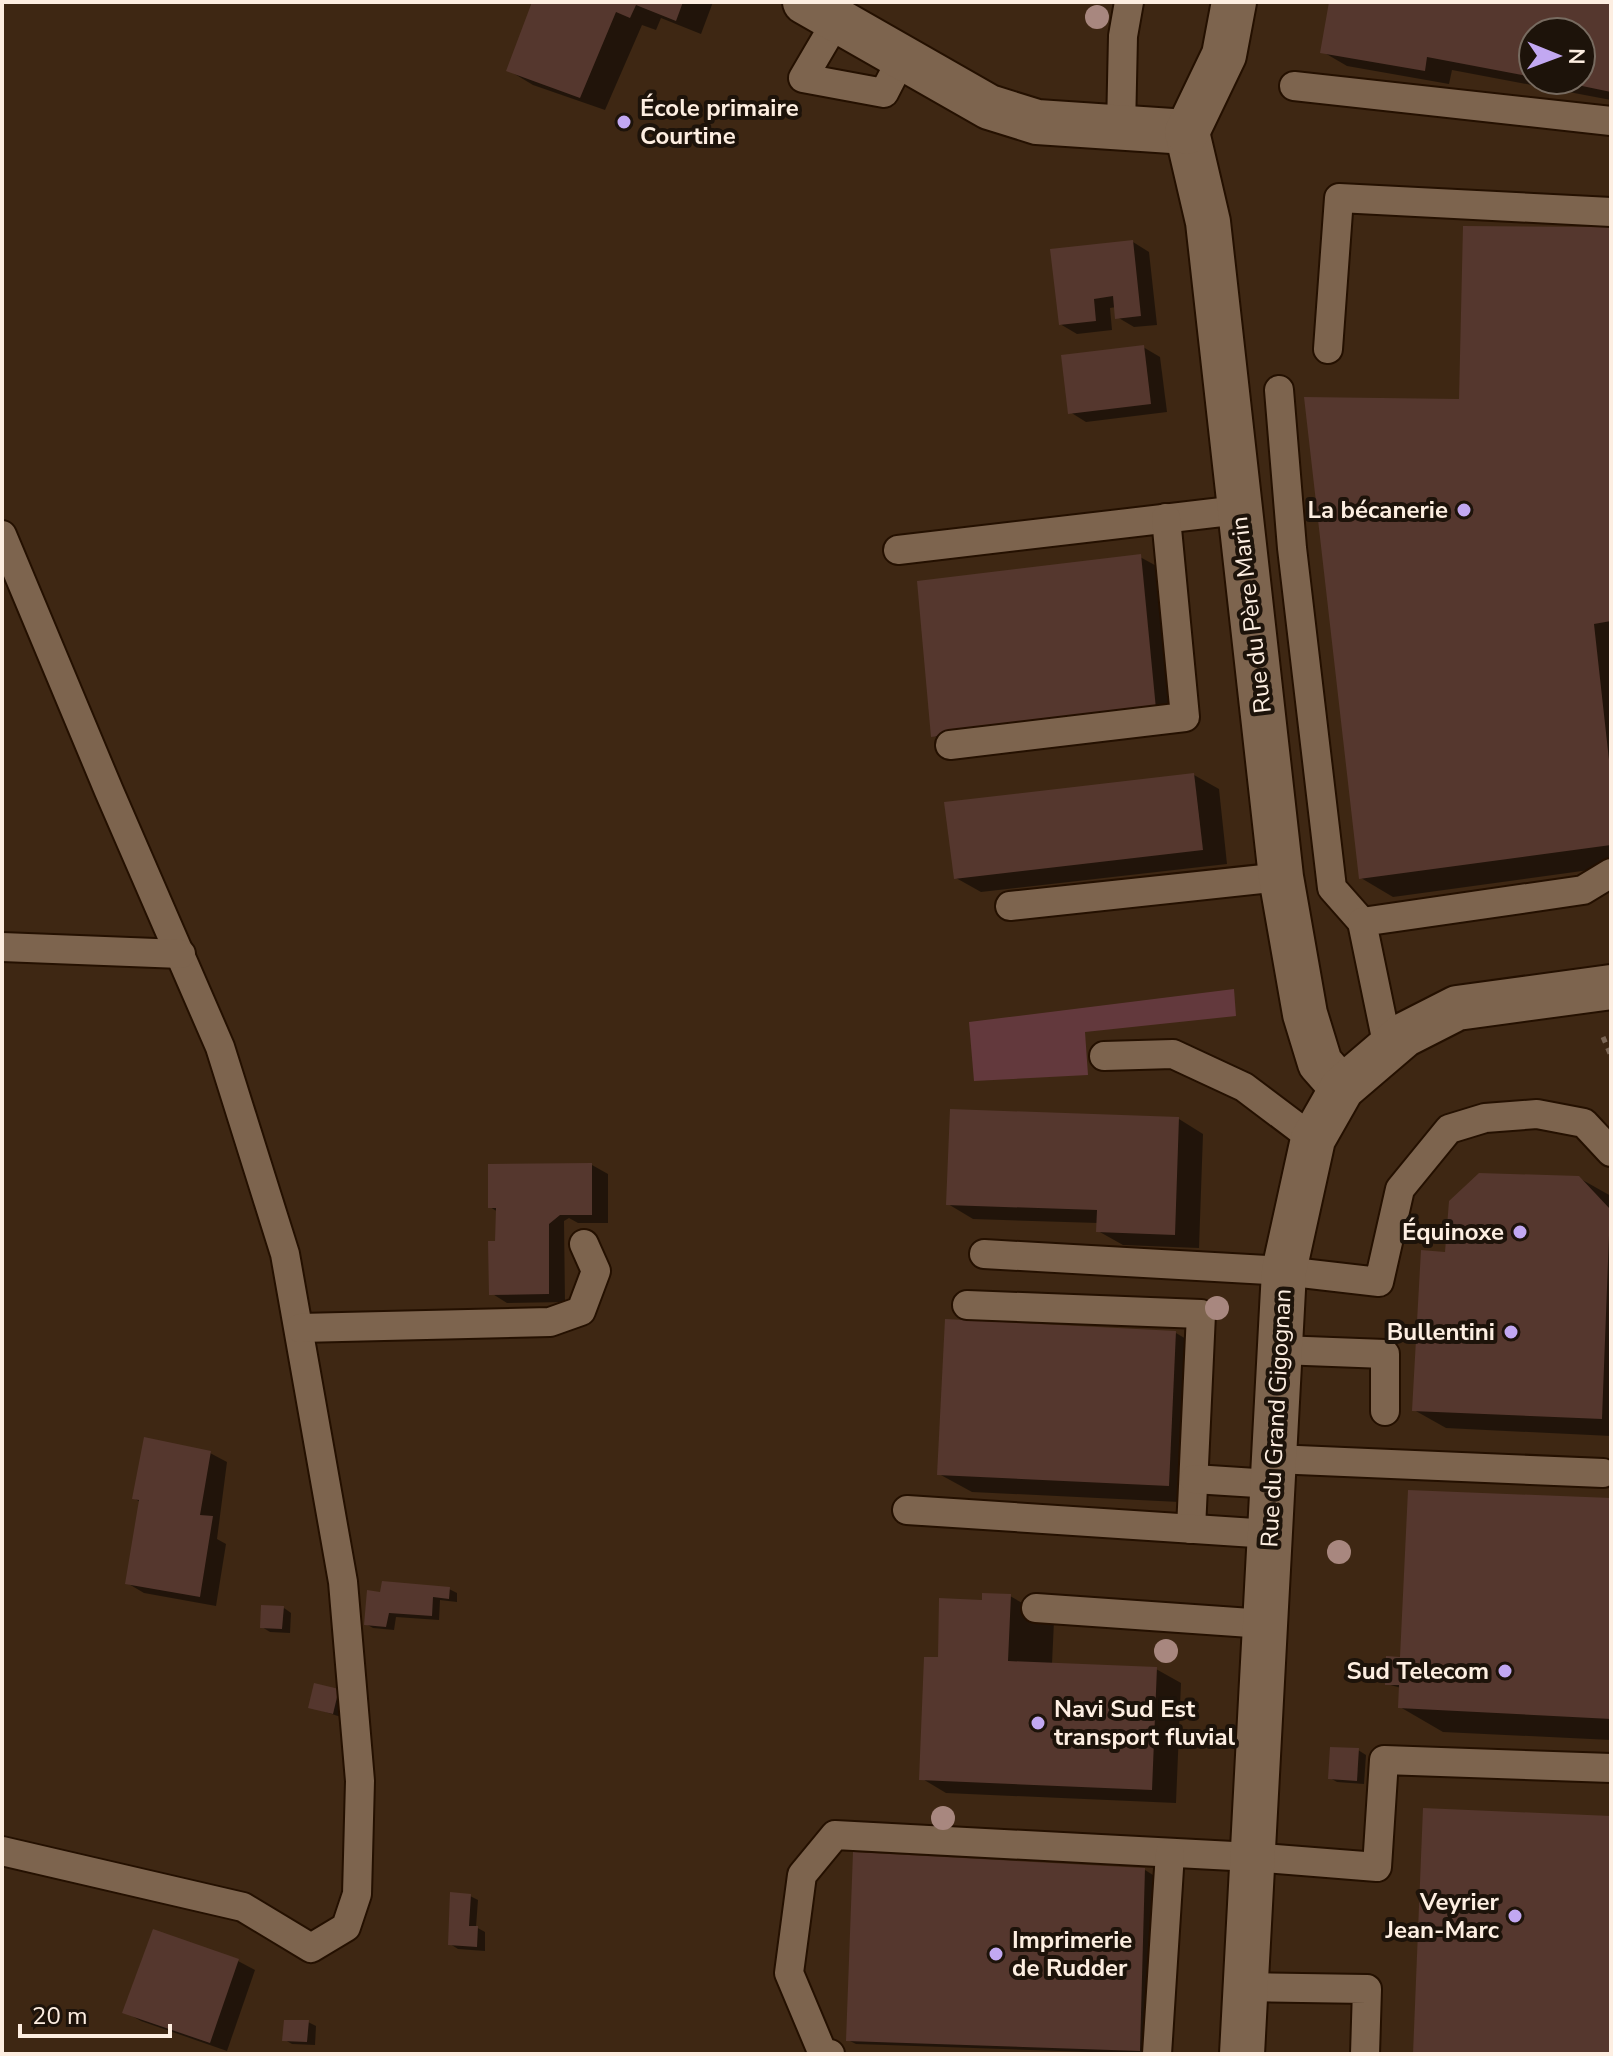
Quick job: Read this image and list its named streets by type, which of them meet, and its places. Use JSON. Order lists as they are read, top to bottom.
{
  "streets": {
    "street": ["Rue du Père Marin", "Rue du Grand Gigognan"]
  },
  "crossings": [
    ["Rue du Père Marin", "Rue du Grand Gigognan"]
  ],
  "places": [
    "École primaire Courtine",
    "La bécanerie",
    "Équinoxe",
    "Bullentini",
    "Sud Telecom",
    "Navi Sud Est transport fluvial",
    "Veyrier Jean-Marc",
    "Imprimerie de Rudder"
  ],
  "scale_bar": "20 m",
  "north": "right"
}
